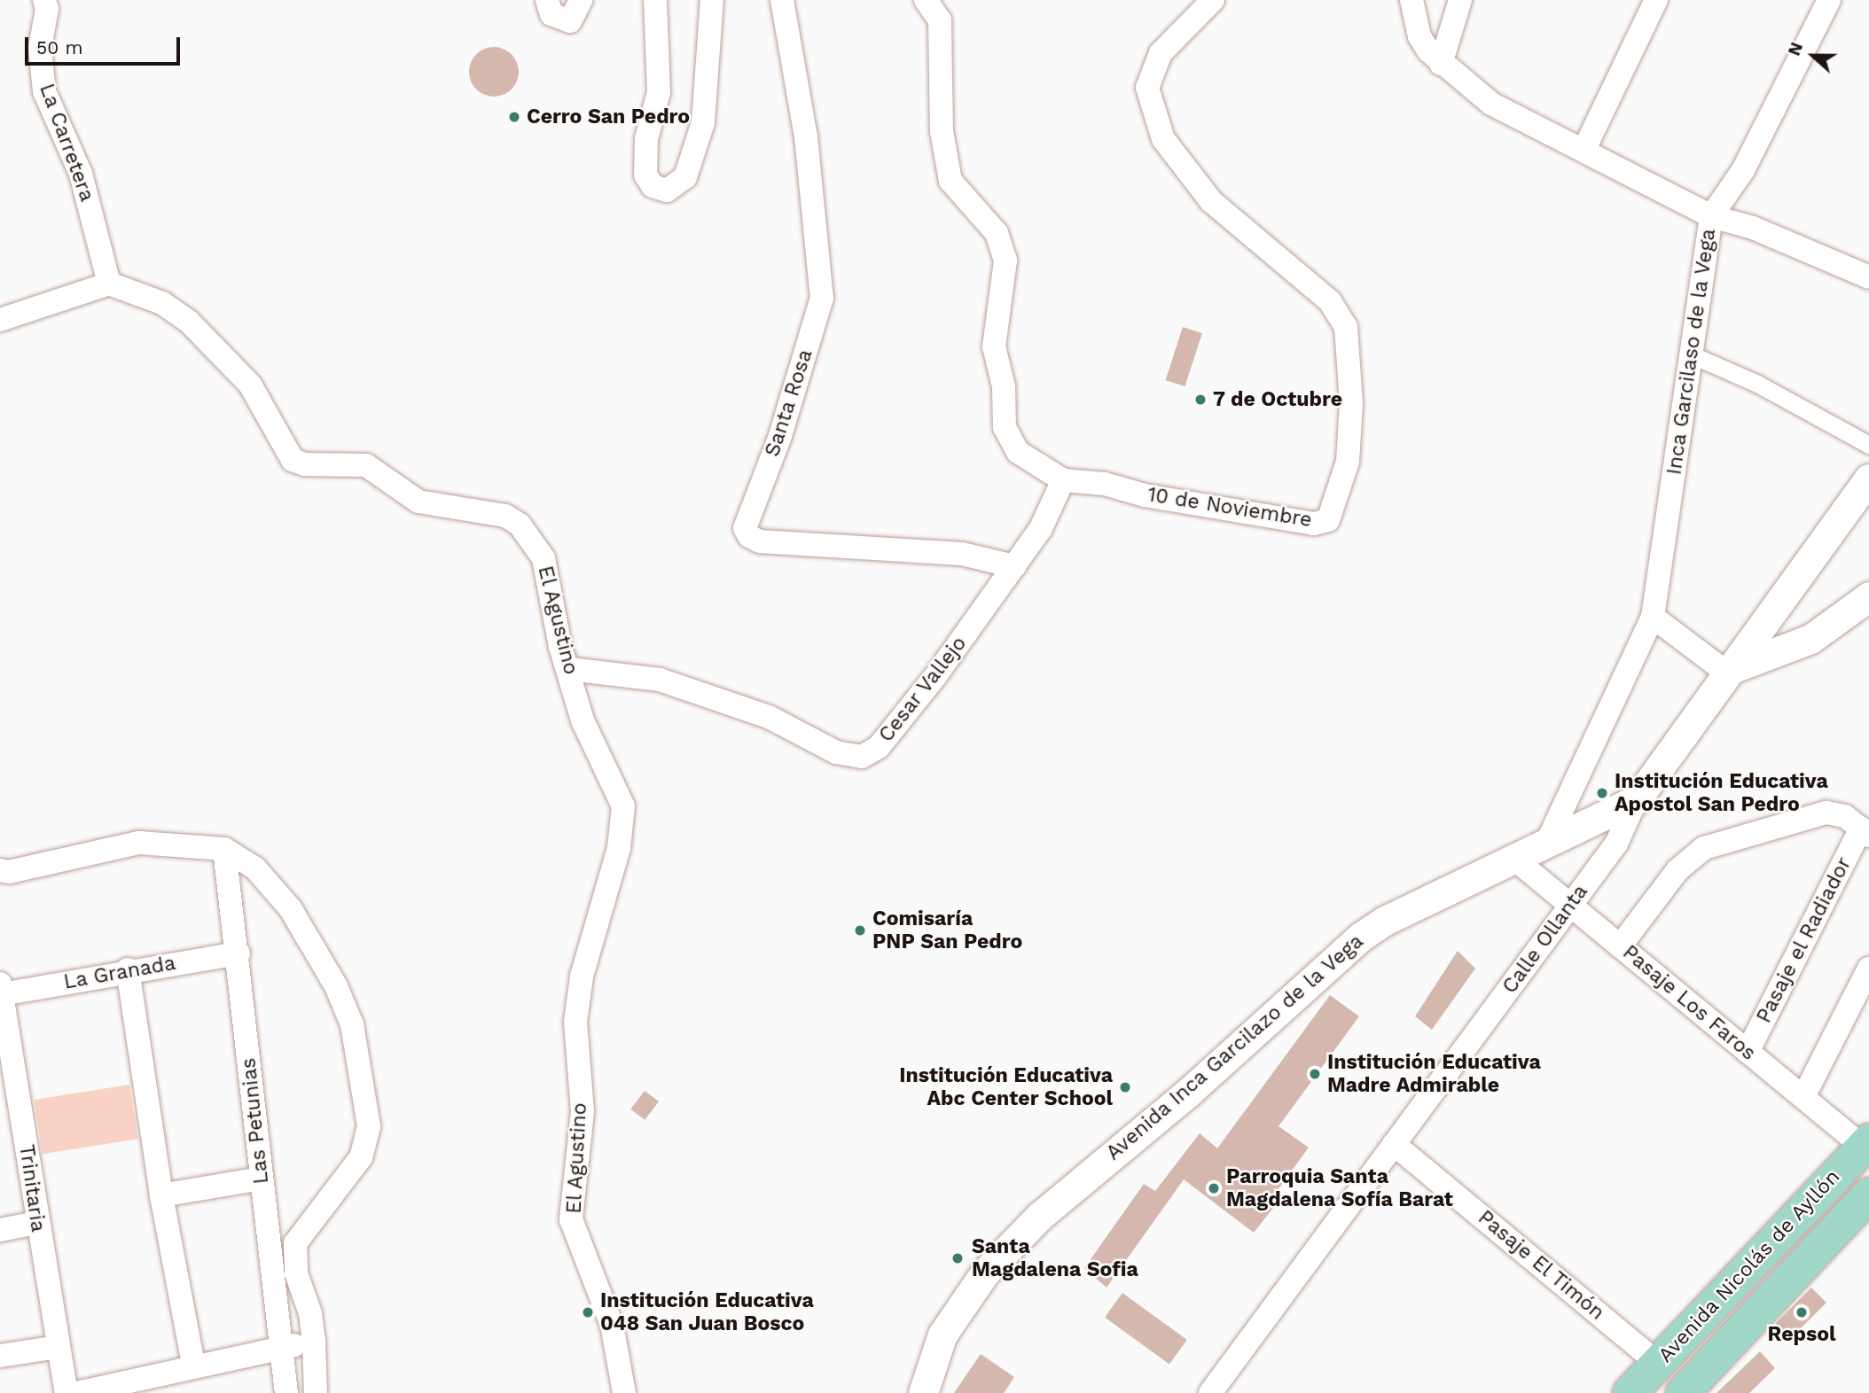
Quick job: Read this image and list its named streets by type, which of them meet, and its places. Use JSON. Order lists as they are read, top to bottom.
{
  "streets": {
    "main road": ["Avenida Nicolás de Ayllón"],
    "street": [
      "La Carretera",
      "Inca Garcilaso de la Vega",
      "Santa Rosa",
      "10 de Noviembre",
      "El Agustino",
      "Cesar Vallejo",
      "Calle Ollanta",
      "Pasaje el Radiador",
      "La Granada",
      "Pasaje Los Faros",
      "Avenida Inca Garcilazo de la Vega",
      "Las Petunias",
      "Trinitaria",
      "Pasaje El Timón"
    ]
  },
  "crossings": [
    ["La Carretera", "El Agustino"],
    ["Inca Garcilaso de la Vega", "Avenida Inca Garcilazo de la Vega"],
    ["Santa Rosa", "Cesar Vallejo"],
    ["10 de Noviembre", "Cesar Vallejo"],
    ["El Agustino", "Cesar Vallejo"],
    ["Calle Ollanta", "Pasaje Los Faros"],
    ["Calle Ollanta", "Avenida Inca Garcilazo de la Vega"],
    ["Calle Ollanta", "Pasaje El Timón"],
    ["Pasaje el Radiador", "Pasaje Los Faros"],
    ["La Granada", "Las Petunias"],
    ["La Granada", "Trinitaria"],
    ["Pasaje Los Faros", "Avenida Inca Garcilazo de la Vega"],
    ["Pasaje Los Faros", "Avenida Nicolás de Ayllón"],
    ["Pasaje El Timón", "Avenida Nicolás de Ayllón"]
  ],
  "places": [
    "Cerro San Pedro",
    "7 de Octubre",
    "Institución Educativa Apostol San Pedro",
    "Comisaría PNP San Pedro",
    "Institución Educativa Madre Admirable",
    "Institución Educativa Abc Center School",
    "Parroquia Santa Magdalena Sofía Barat",
    "Santa Magdalena Sofia",
    "Institución Educativa 048 San Juan Bosco",
    "Repsol"
  ],
  "scale_bar": "50 m",
  "north": "left"
}
